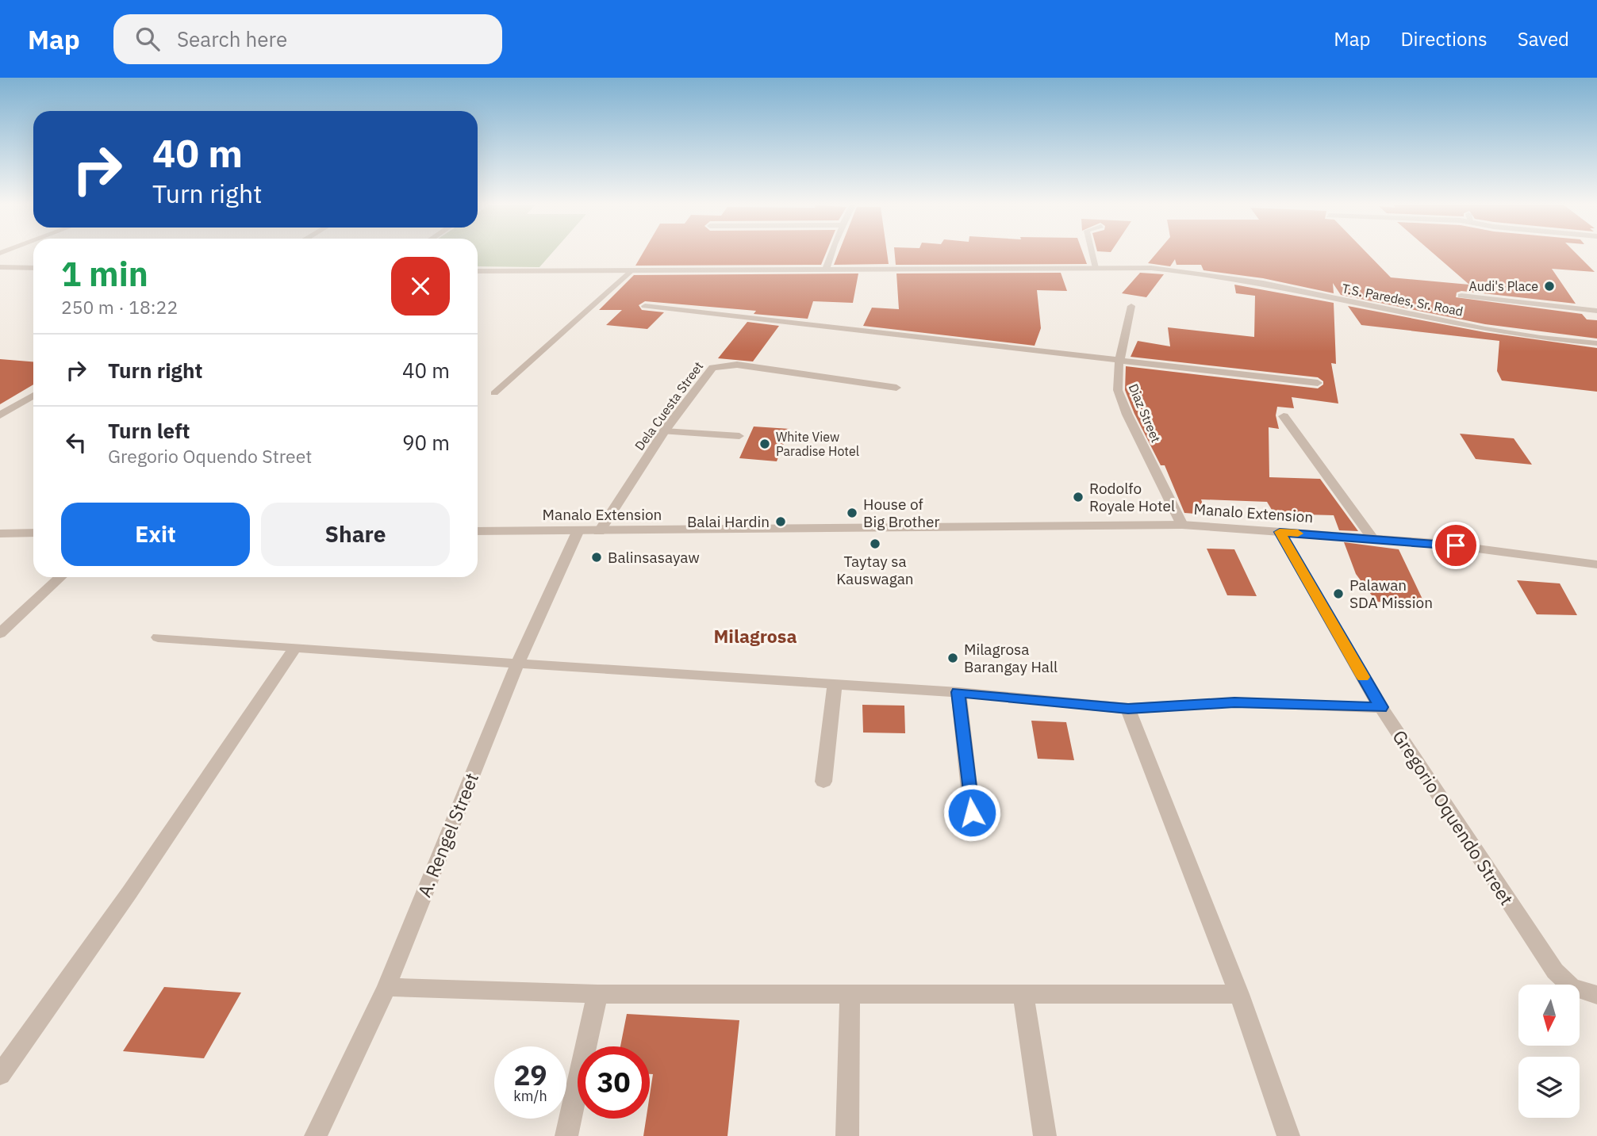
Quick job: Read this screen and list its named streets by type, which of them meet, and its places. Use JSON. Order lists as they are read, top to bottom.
{
  "streets": {
    "street": [
      "T.S. Paredes, Sr. Road",
      "Dela Cuesta Street",
      "Diaz Street",
      "Manalo Extension",
      "Gregorio Oquendo Street",
      "A. Rengel Street"
    ]
  },
  "crossings": [
    ["Dela Cuesta Street", "Manalo Extension"],
    ["Diaz Street", "Manalo Extension"],
    ["Manalo Extension", "Gregorio Oquendo Street"],
    ["Manalo Extension", "A. Rengel Street"]
  ],
  "districts": ["Milagrosa"],
  "places": [
    "Audi's Place",
    "White View Paradise Hotel",
    "Rodolfo Royale Hotel",
    "House of Big Brother",
    "Balai Hardin",
    "Taytay sa Kauswagan",
    "Balinsasayaw",
    "Palawan SDA Mission",
    "Milagrosa Barangay Hall"
  ],
  "north": "bottom",
  "page": {
    "header": "Map",
    "search": "Search here",
    "nav": ["Map", "Directions", "Saved"],
    "turn": ["40 m", "Turn right"],
    "heading": ["1 min", "250 m · 18:22"],
    "list": [
      {
        "name": "Turn right",
        "value": "40 m"
      },
      {
        "name": "Turn left",
        "note": "Gregorio Oquendo Street",
        "value": "90 m"
      }
    ],
    "buttons": ["Exit", "Share"],
    "speed": "29 km/h",
    "limit": "30"
  }
}
